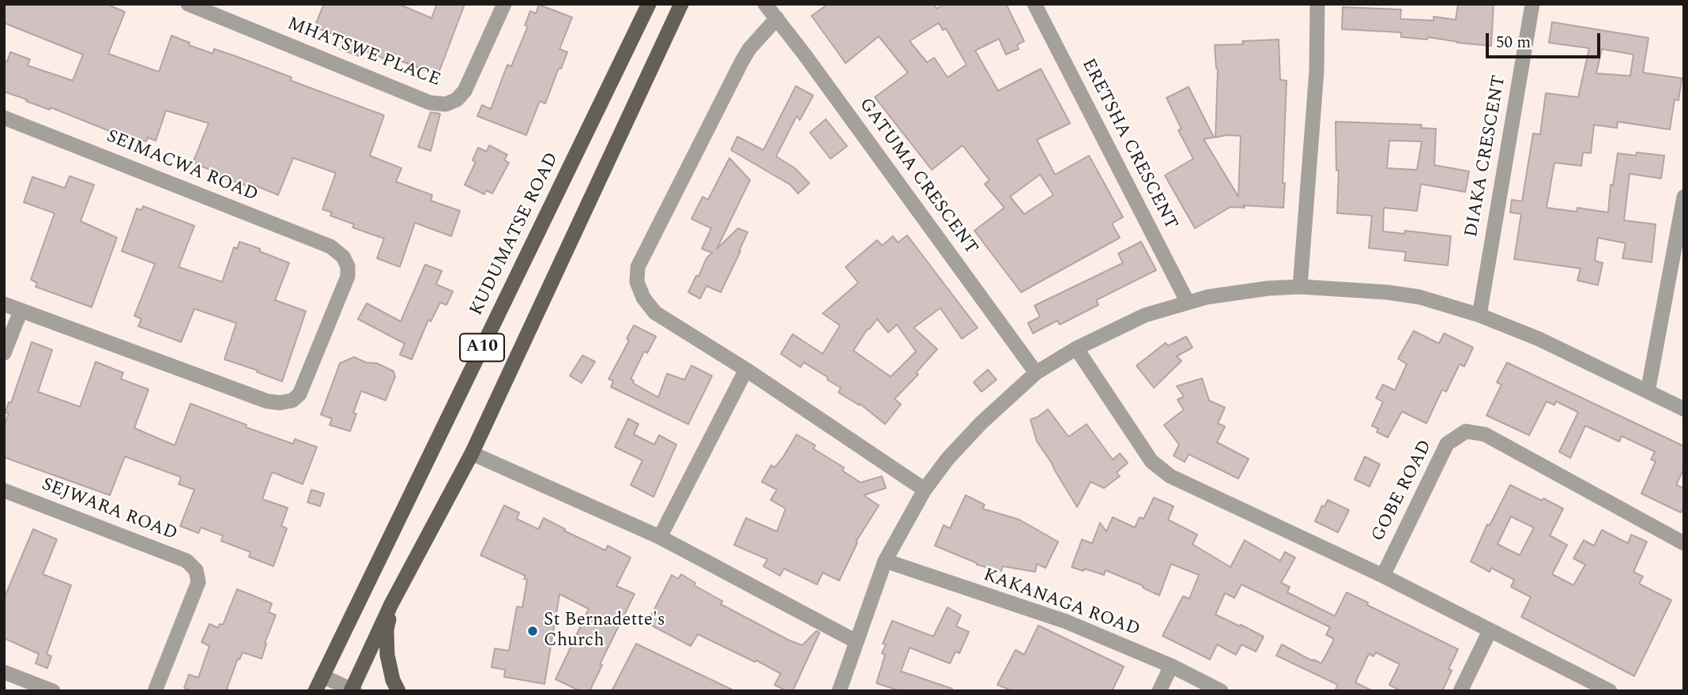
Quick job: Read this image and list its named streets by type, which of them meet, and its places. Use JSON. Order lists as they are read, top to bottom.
{
  "streets": {
    "main road": ["KUDUMATSE ROAD", "A10"],
    "street": [
      "MHATSWE PLACE",
      "ERETSHA CRESCENT",
      "DIAKA CRESCENT",
      "SEIMACWA ROAD",
      "GATUMA CRESCENT",
      "GOBE ROAD",
      "SEJWARA ROAD",
      "KAKANAGA ROAD"
    ]
  },
  "places": ["St Bernadette's Church"],
  "scale_bar": "50 m"
}
